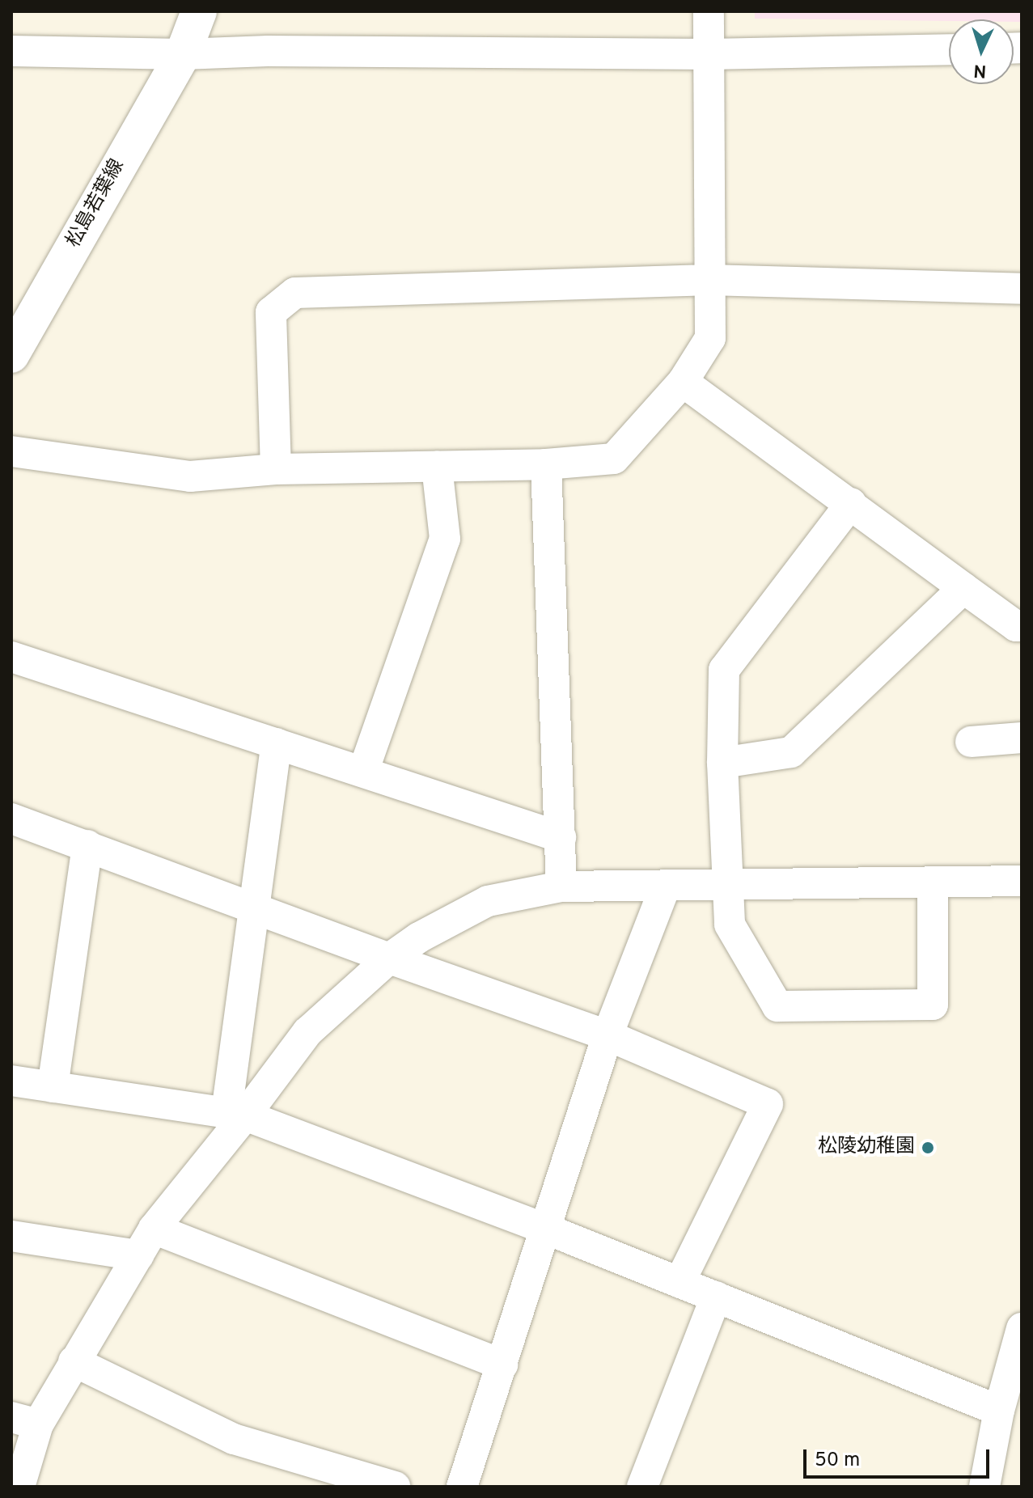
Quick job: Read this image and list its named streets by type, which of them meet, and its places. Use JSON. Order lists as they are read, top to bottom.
{
  "streets": {
    "main road": ["松島若葉線"]
  },
  "places": ["松陵幼稚園"],
  "scale_bar": "50 m",
  "north": "bottom"
}
